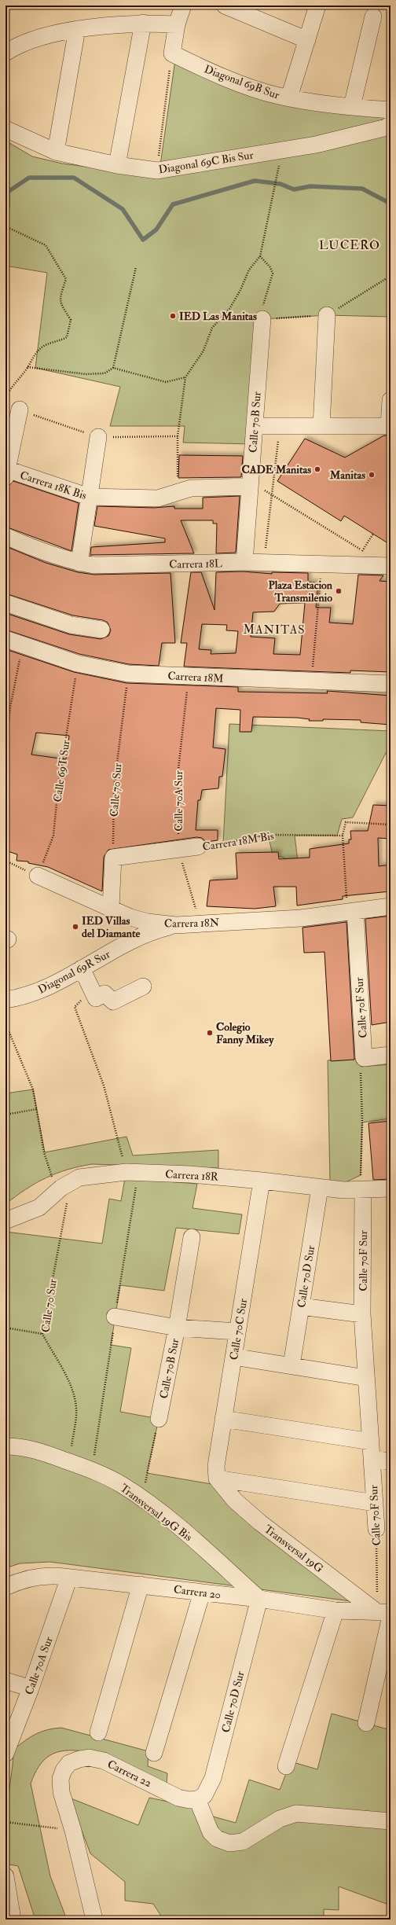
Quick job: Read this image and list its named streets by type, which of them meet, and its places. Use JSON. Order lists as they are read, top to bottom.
{
  "streets": {
    "street": [
      "Diagonal 69B Sur",
      "Diagonal 69C Bis Sur",
      "Calle 70B Sur",
      "Carrera 18K Bis",
      "Carrera 18L",
      "Carrera 18M",
      "Calle 70A Sur",
      "Carrera 18M Bis",
      "Carrera 18N",
      "Diagonal 69R Sur",
      "Calle 70F Sur",
      "Carrera 18R",
      "Calle 70D Sur",
      "Calle 70C Sur",
      "Transversal 19G Bis",
      "Transversal 19G",
      "Carrera 20",
      "Carrera 22"
    ],
    "path": ["Calle 69T Sur", "Calle 70 Sur"]
  },
  "crossings": [
    ["Calle 70B Sur", "Carrera 18K Bis"],
    ["Calle 70B Sur", "Carrera 18L"],
    ["Carrera 18M", "Calle 69T Sur"],
    ["Carrera 18M", "Calle 70 Sur"],
    ["Carrera 18M", "Calle 70A Sur"],
    ["Calle 69T Sur", "Carrera 18N"],
    ["Calle 70 Sur", "Carrera 18M Bis"],
    ["Calle 70 Sur", "Carrera 18R"],
    ["Calle 70 Sur", "Transversal 19G Bis"],
    ["Calle 70A Sur", "Carrera 18M Bis"],
    ["Calle 70A Sur", "Carrera 18N"],
    ["Calle 70A Sur", "Carrera 20"],
    ["Carrera 18N", "Diagonal 69R Sur"],
    ["Carrera 18N", "Calle 70F Sur"],
    ["Calle 70F Sur", "Carrera 18R"],
    ["Calle 70F Sur", "Transversal 19G"],
    ["Calle 70F Sur", "Carrera 20"],
    ["Carrera 18R", "Calle 70D Sur"],
    ["Carrera 18R", "Calle 70C Sur"],
    ["Calle 70D Sur", "Transversal 19G Bis"],
    ["Calle 70D Sur", "Carrera 20"],
    ["Calle 70D Sur", "Carrera 22"],
    ["Calle 70C Sur", "Transversal 19G"],
    ["Transversal 19G Bis", "Carrera 20"],
    ["Transversal 19G", "Carrera 20"]
  ],
  "districts": ["LUCERO", "MANITAS"],
  "places": [
    "IED Las Manitas",
    "CADE Manitas",
    "Manitas",
    "Plaza Estacion Transmilenio",
    "IED Villas del Diamante",
    "Colegio Fanny Mikey"
  ]
}
